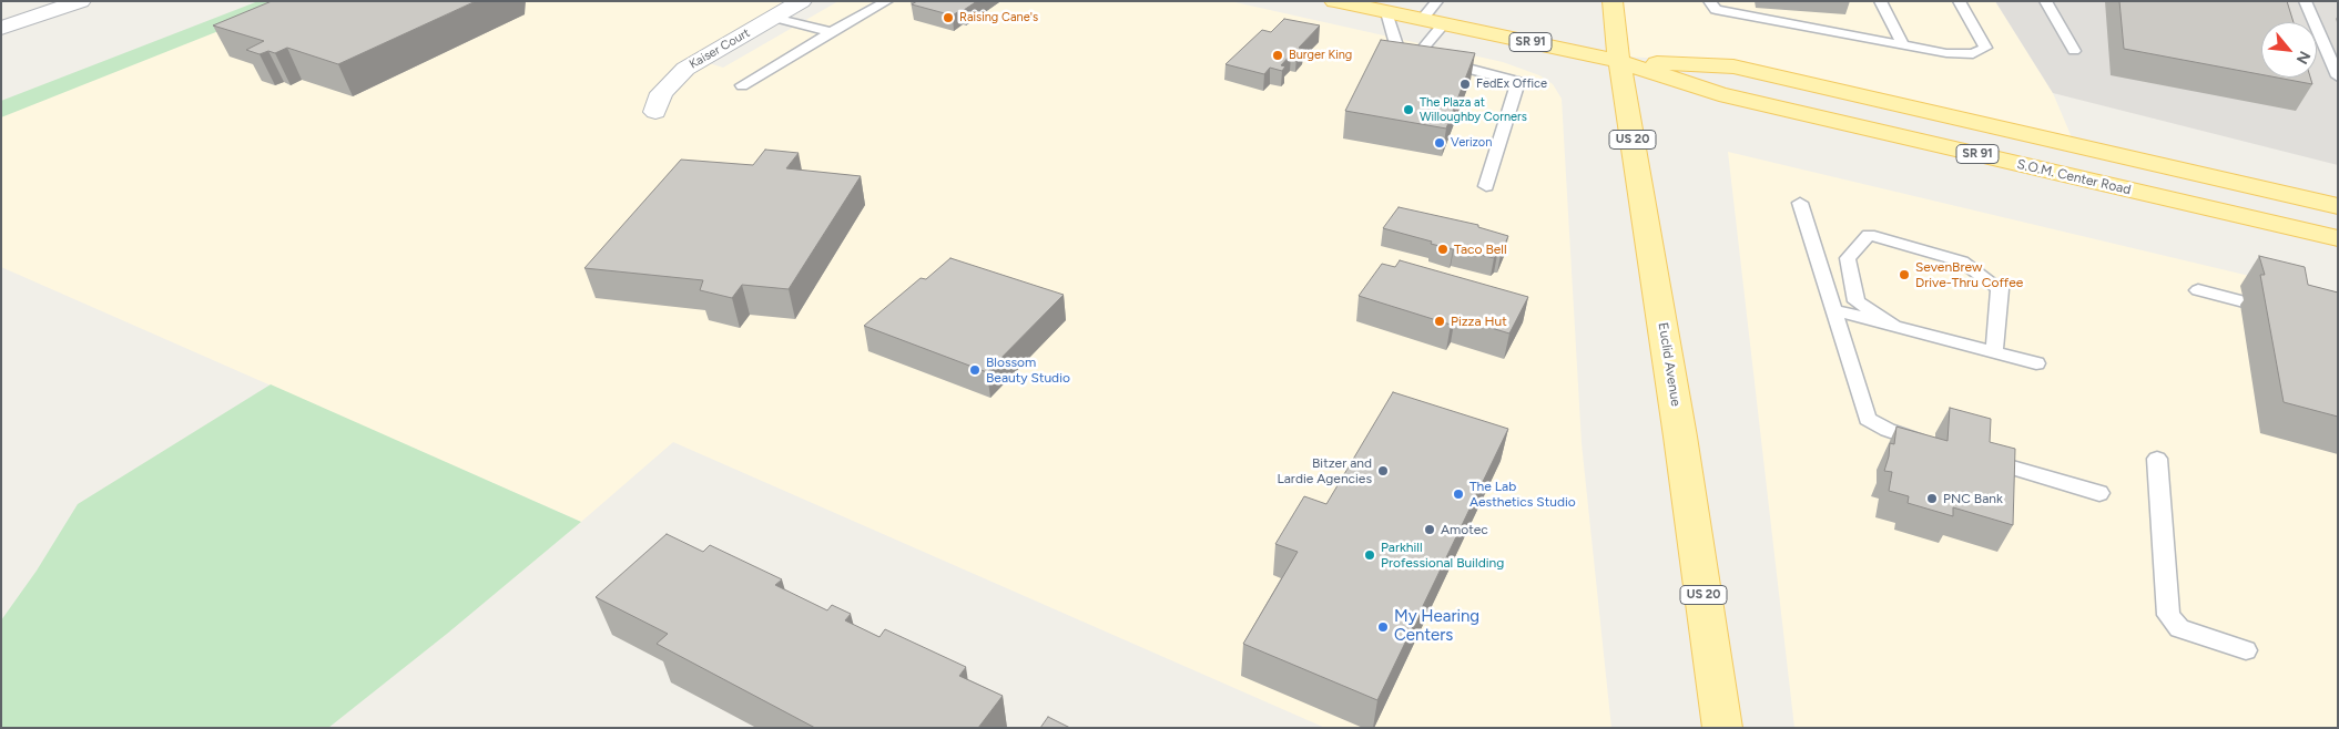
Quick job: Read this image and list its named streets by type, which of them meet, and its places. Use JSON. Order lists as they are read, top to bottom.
{
  "streets": {
    "main road": [
      "SR 91",
      "US 20",
      "S.O.M. Center Road",
      "Euclid Avenue"
    ],
    "street": ["Kaiser Court"]
  },
  "crossings": [
    ["S.O.M. Center Road", "Euclid Avenue"]
  ],
  "places": [
    "Raising Cane's",
    "Burger King",
    "FedEx Office",
    "The Plaza at Willoughby Corners",
    "Verizon",
    "Taco Bell",
    "SevenBrew Drive-Thru Coffee",
    "Pizza Hut",
    "Blossom Beauty Studio",
    "Bitzer and Lardie Agencies",
    "The Lab Aesthetics Studio",
    "PNC Bank",
    "Amotec",
    "Parkhill Professional Building",
    "My Hearing Centers"
  ],
  "north": "bottom right"
}
